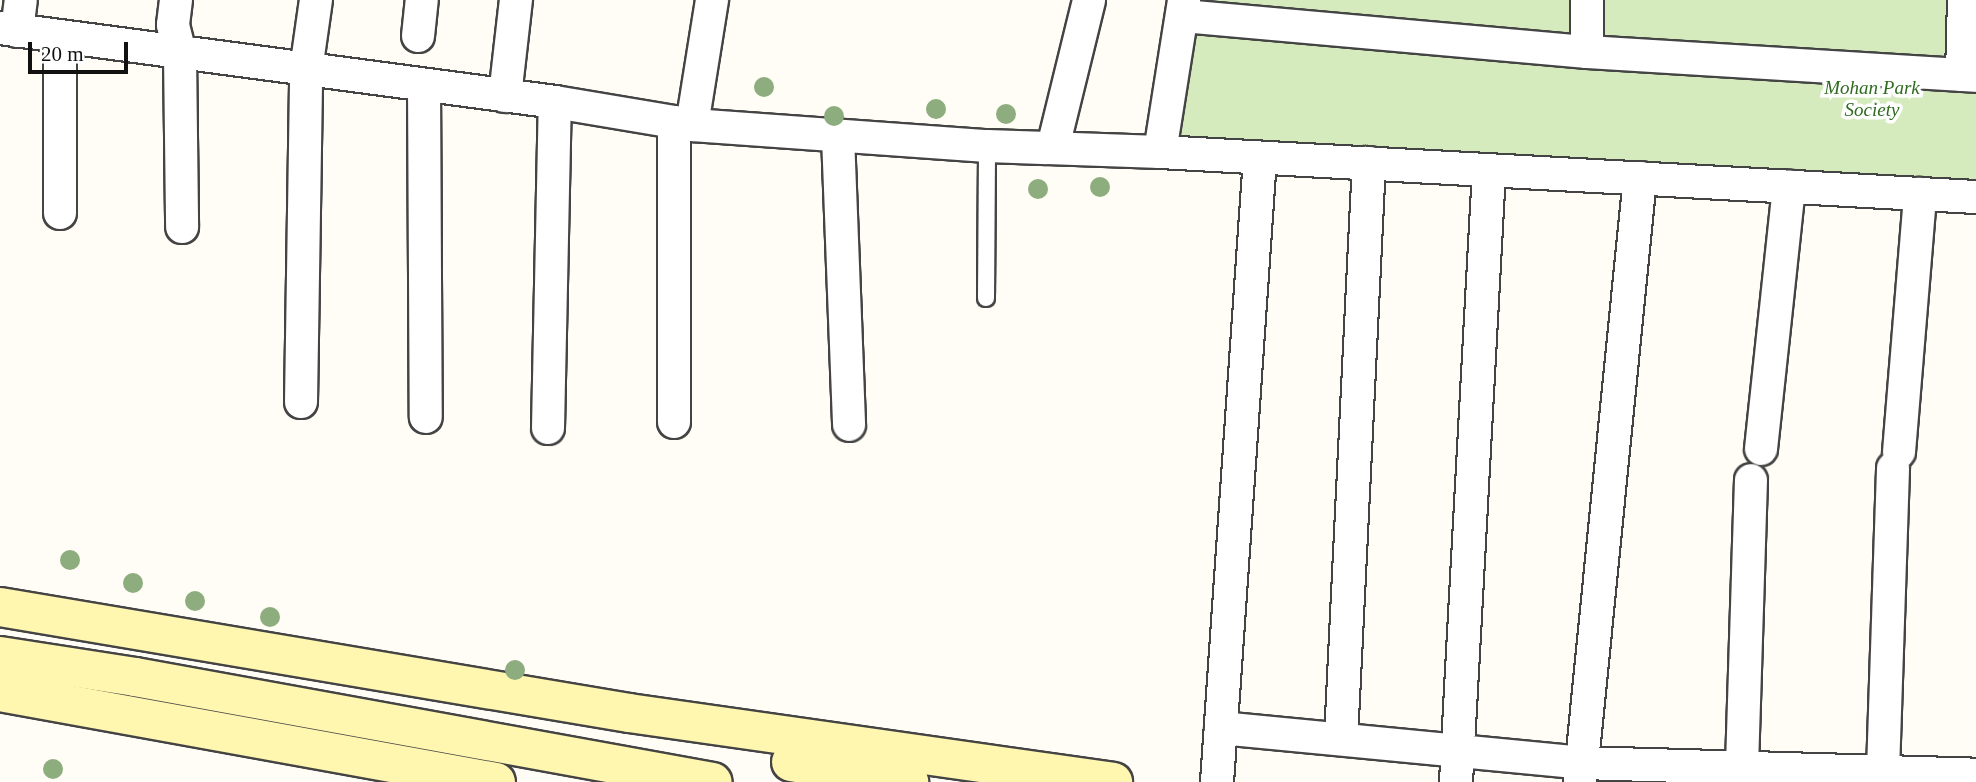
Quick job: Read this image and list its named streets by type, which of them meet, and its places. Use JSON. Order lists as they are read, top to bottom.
{
  "parks": ["Mohan Park Society"],
  "scale_bar": "20 m"
}
